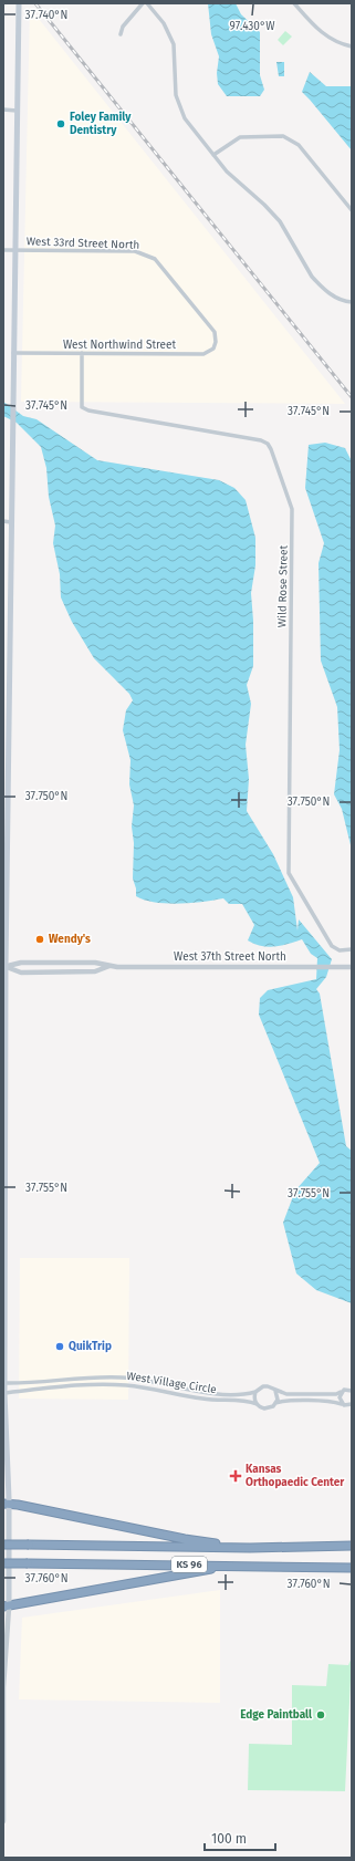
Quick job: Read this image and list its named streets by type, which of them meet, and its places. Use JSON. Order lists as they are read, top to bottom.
{
  "streets": {
    "highway": ["KS 96"],
    "street": [
      "West 33rd Street North",
      "West Northwind Street",
      "Wild Rose Street",
      "West 37th Street North",
      "West Village Circle"
    ]
  },
  "crossings": [
    ["West 33rd Street North", "West Northwind Street"],
    ["West Northwind Street", "Wild Rose Street"]
  ],
  "places": {
    "other": [
      "Foley Family Dentistry",
      "Wendy's",
      "QuikTrip",
      "Edge Paintball"
    ],
    "health": ["Kansas Orthopaedic Center"]
  },
  "scale_bar": "100 m",
  "coordinates": [
    "37.740°N",
    "97.430°W",
    "37.745°N",
    "37.750°N",
    "37.755°N",
    "37.760°N"
  ]
}
